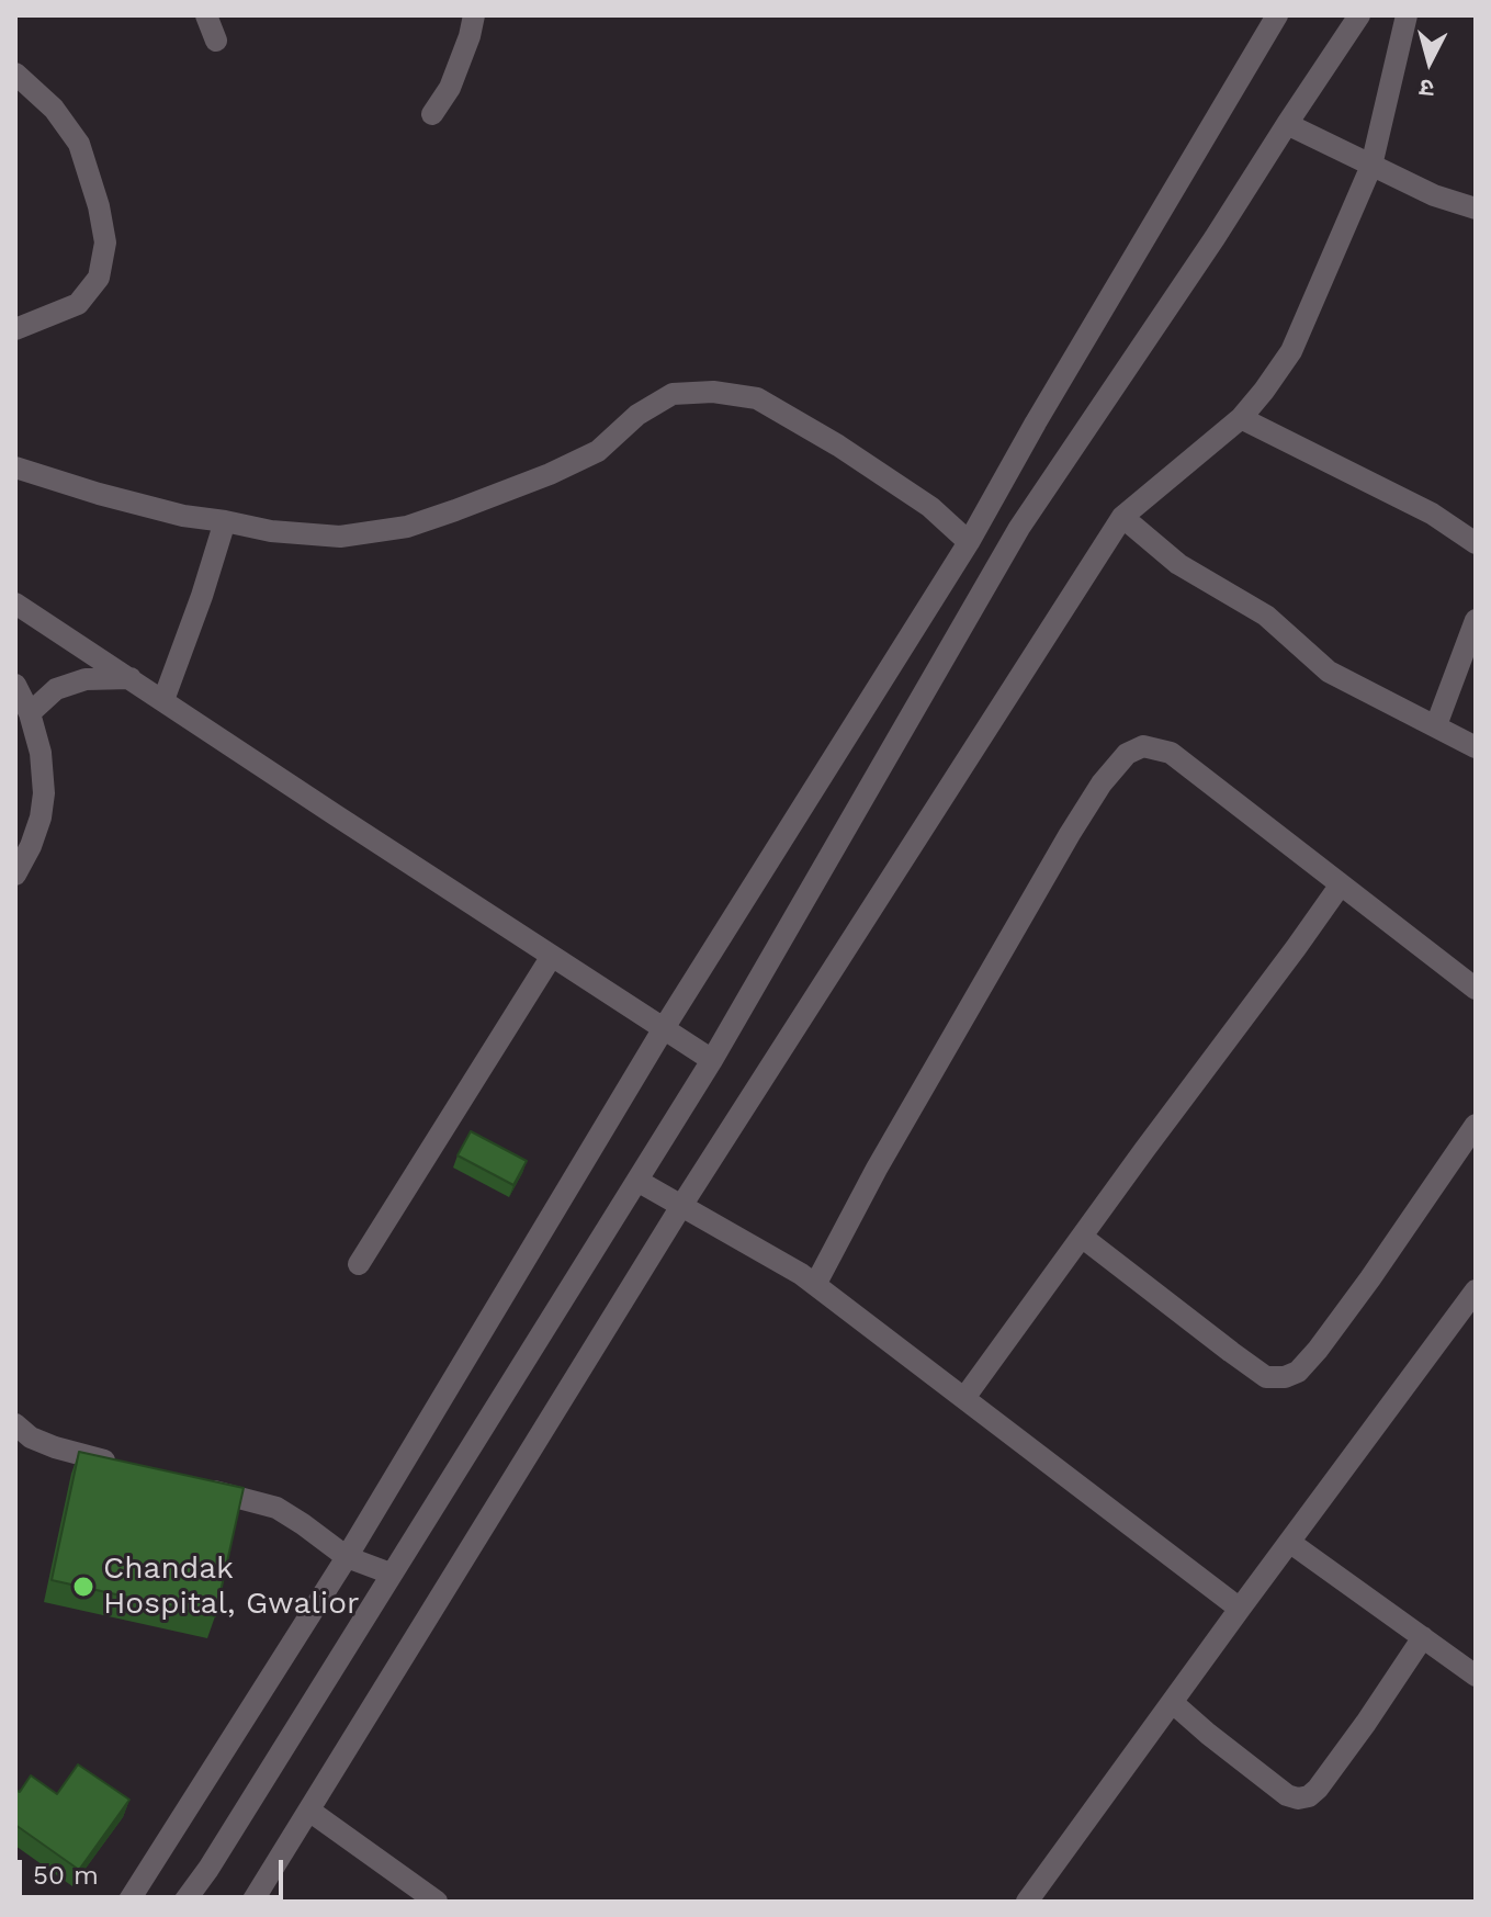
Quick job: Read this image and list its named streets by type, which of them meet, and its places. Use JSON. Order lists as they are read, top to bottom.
{
  "places": ["Chandak Hospital, Gwalior"],
  "scale_bar": "50 m",
  "north": "bottom"
}
